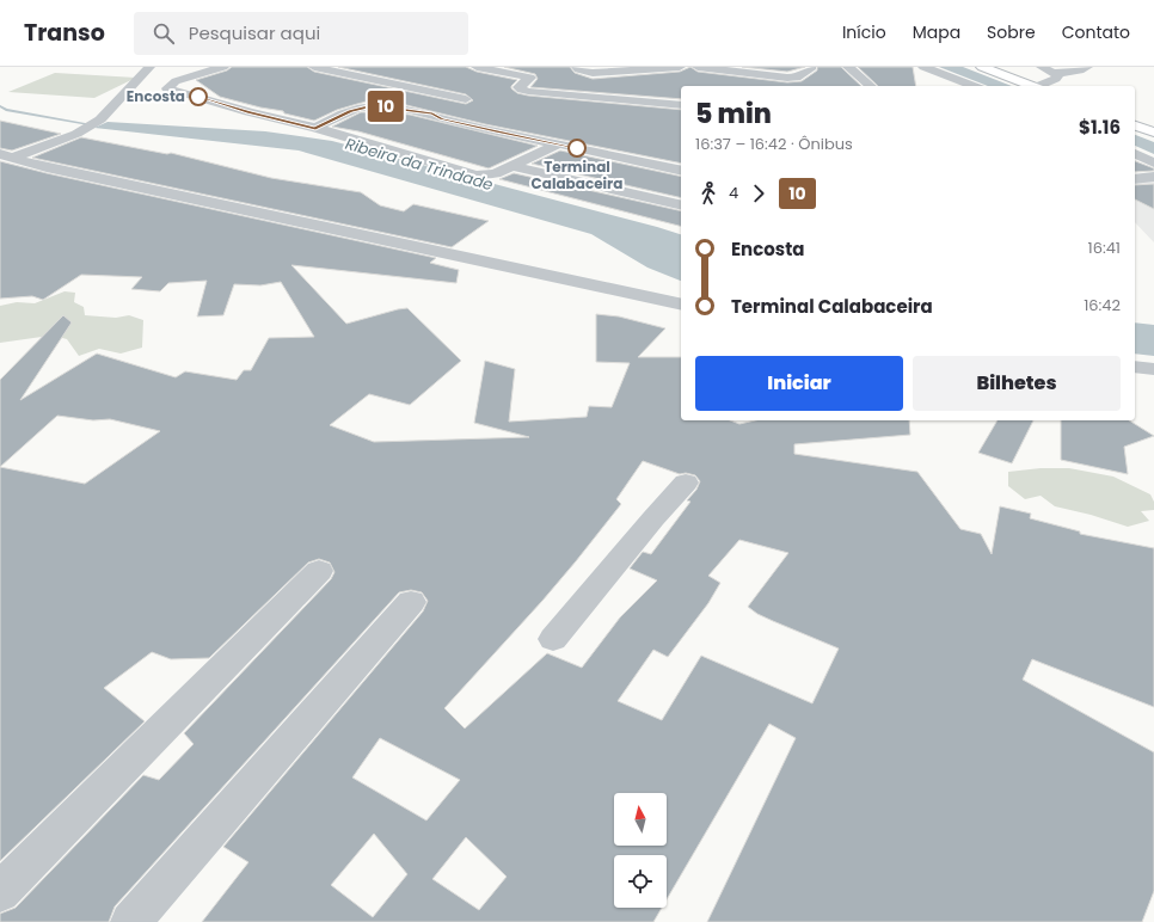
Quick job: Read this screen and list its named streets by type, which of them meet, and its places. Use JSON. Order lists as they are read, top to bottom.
{
  "water": ["Ribeira da Trindade"],
  "places": ["Encosta", "Terminal Calabaceira"],
  "lines": ["bus line 10"],
  "north": "top",
  "page": {
    "header": "Transo",
    "search": "Pesquisar aqui",
    "nav": [
      "Início",
      "Mapa",
      "Sobre",
      "Contato"
    ],
    "on_map": "10",
    "heading": ["5 min", "16:37 – 16:42 · Ônibus", "$1.16"],
    "legs": ["4", "10"],
    "list": [
      {
        "name": "Encosta",
        "value": "16:41"
      },
      {
        "name": "Terminal Calabaceira",
        "value": "16:42"
      }
    ],
    "buttons": ["Iniciar", "Bilhetes"]
  }
}
